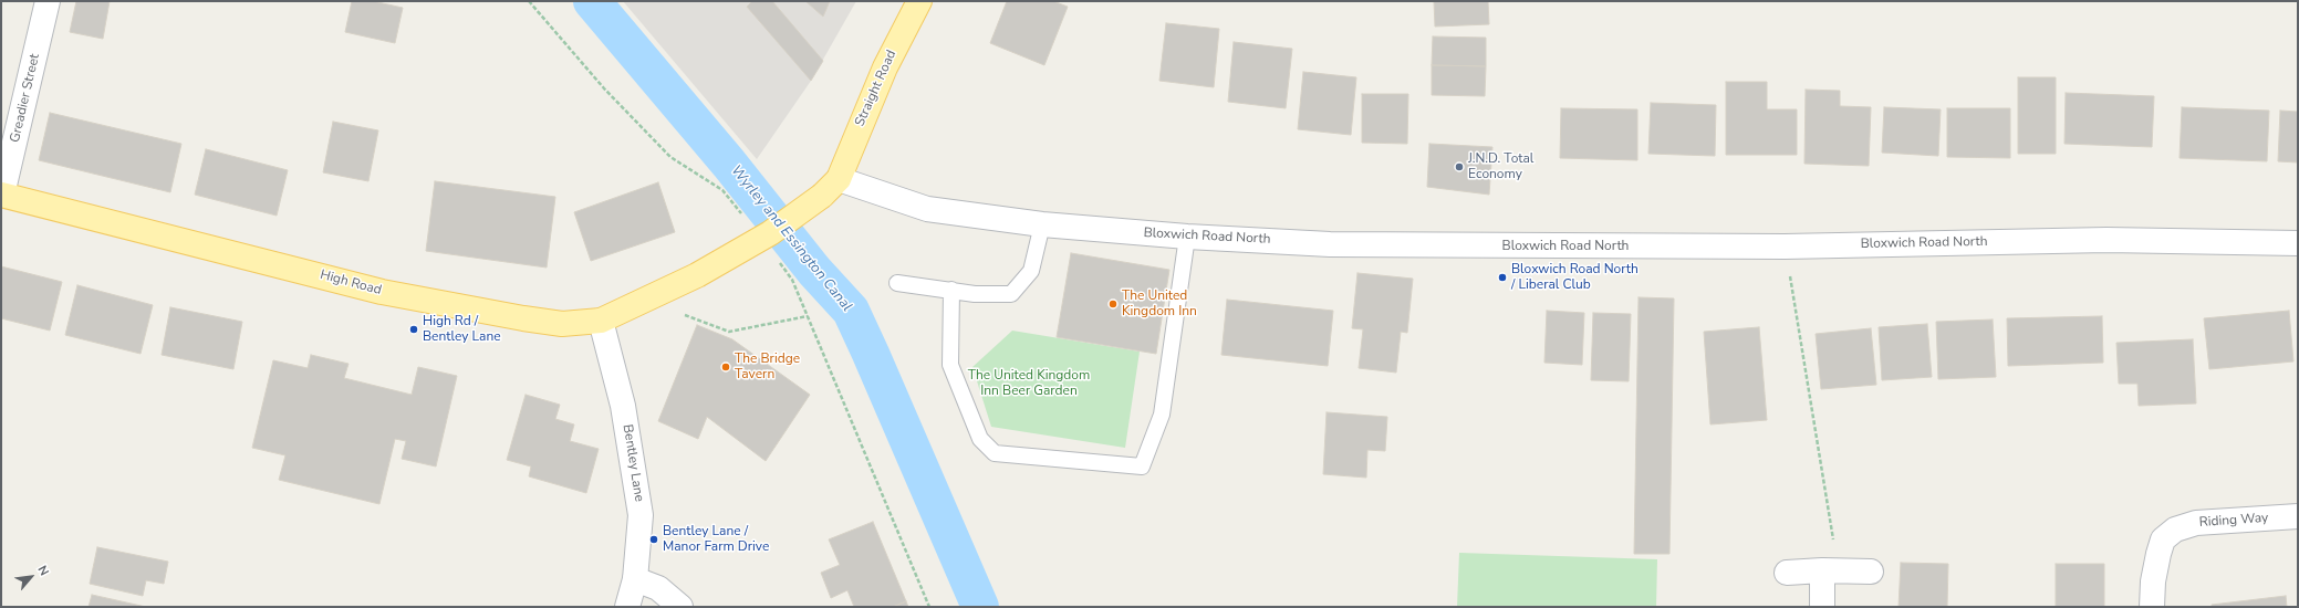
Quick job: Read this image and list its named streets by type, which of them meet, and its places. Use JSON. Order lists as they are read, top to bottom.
{
  "streets": {
    "main road": ["Straight Road", "High Road"],
    "street": [
      "Greadier Street",
      "Bloxwich Road North",
      "Bentley Lane",
      "Riding Way"
    ]
  },
  "crossings": [
    ["Straight Road", "Bloxwich Road North"],
    ["Straight Road", "High Road"],
    ["Greadier Street", "High Road"],
    ["Bloxwich Road North", "High Road"],
    ["High Road", "Bentley Lane"]
  ],
  "water": ["Wyrley and Essington Canal"],
  "parks": ["The United Kingdom Inn Beer Garden"],
  "places": [
    "J.N.D. Total Economy",
    "Bloxwich Road North / Liberal Club",
    "The United Kingdom Inn",
    "High Rd / Bentley Lane",
    "The Bridge Tavern",
    "Bentley Lane / Manor Farm Drive"
  ],
  "north": "top right"
}
